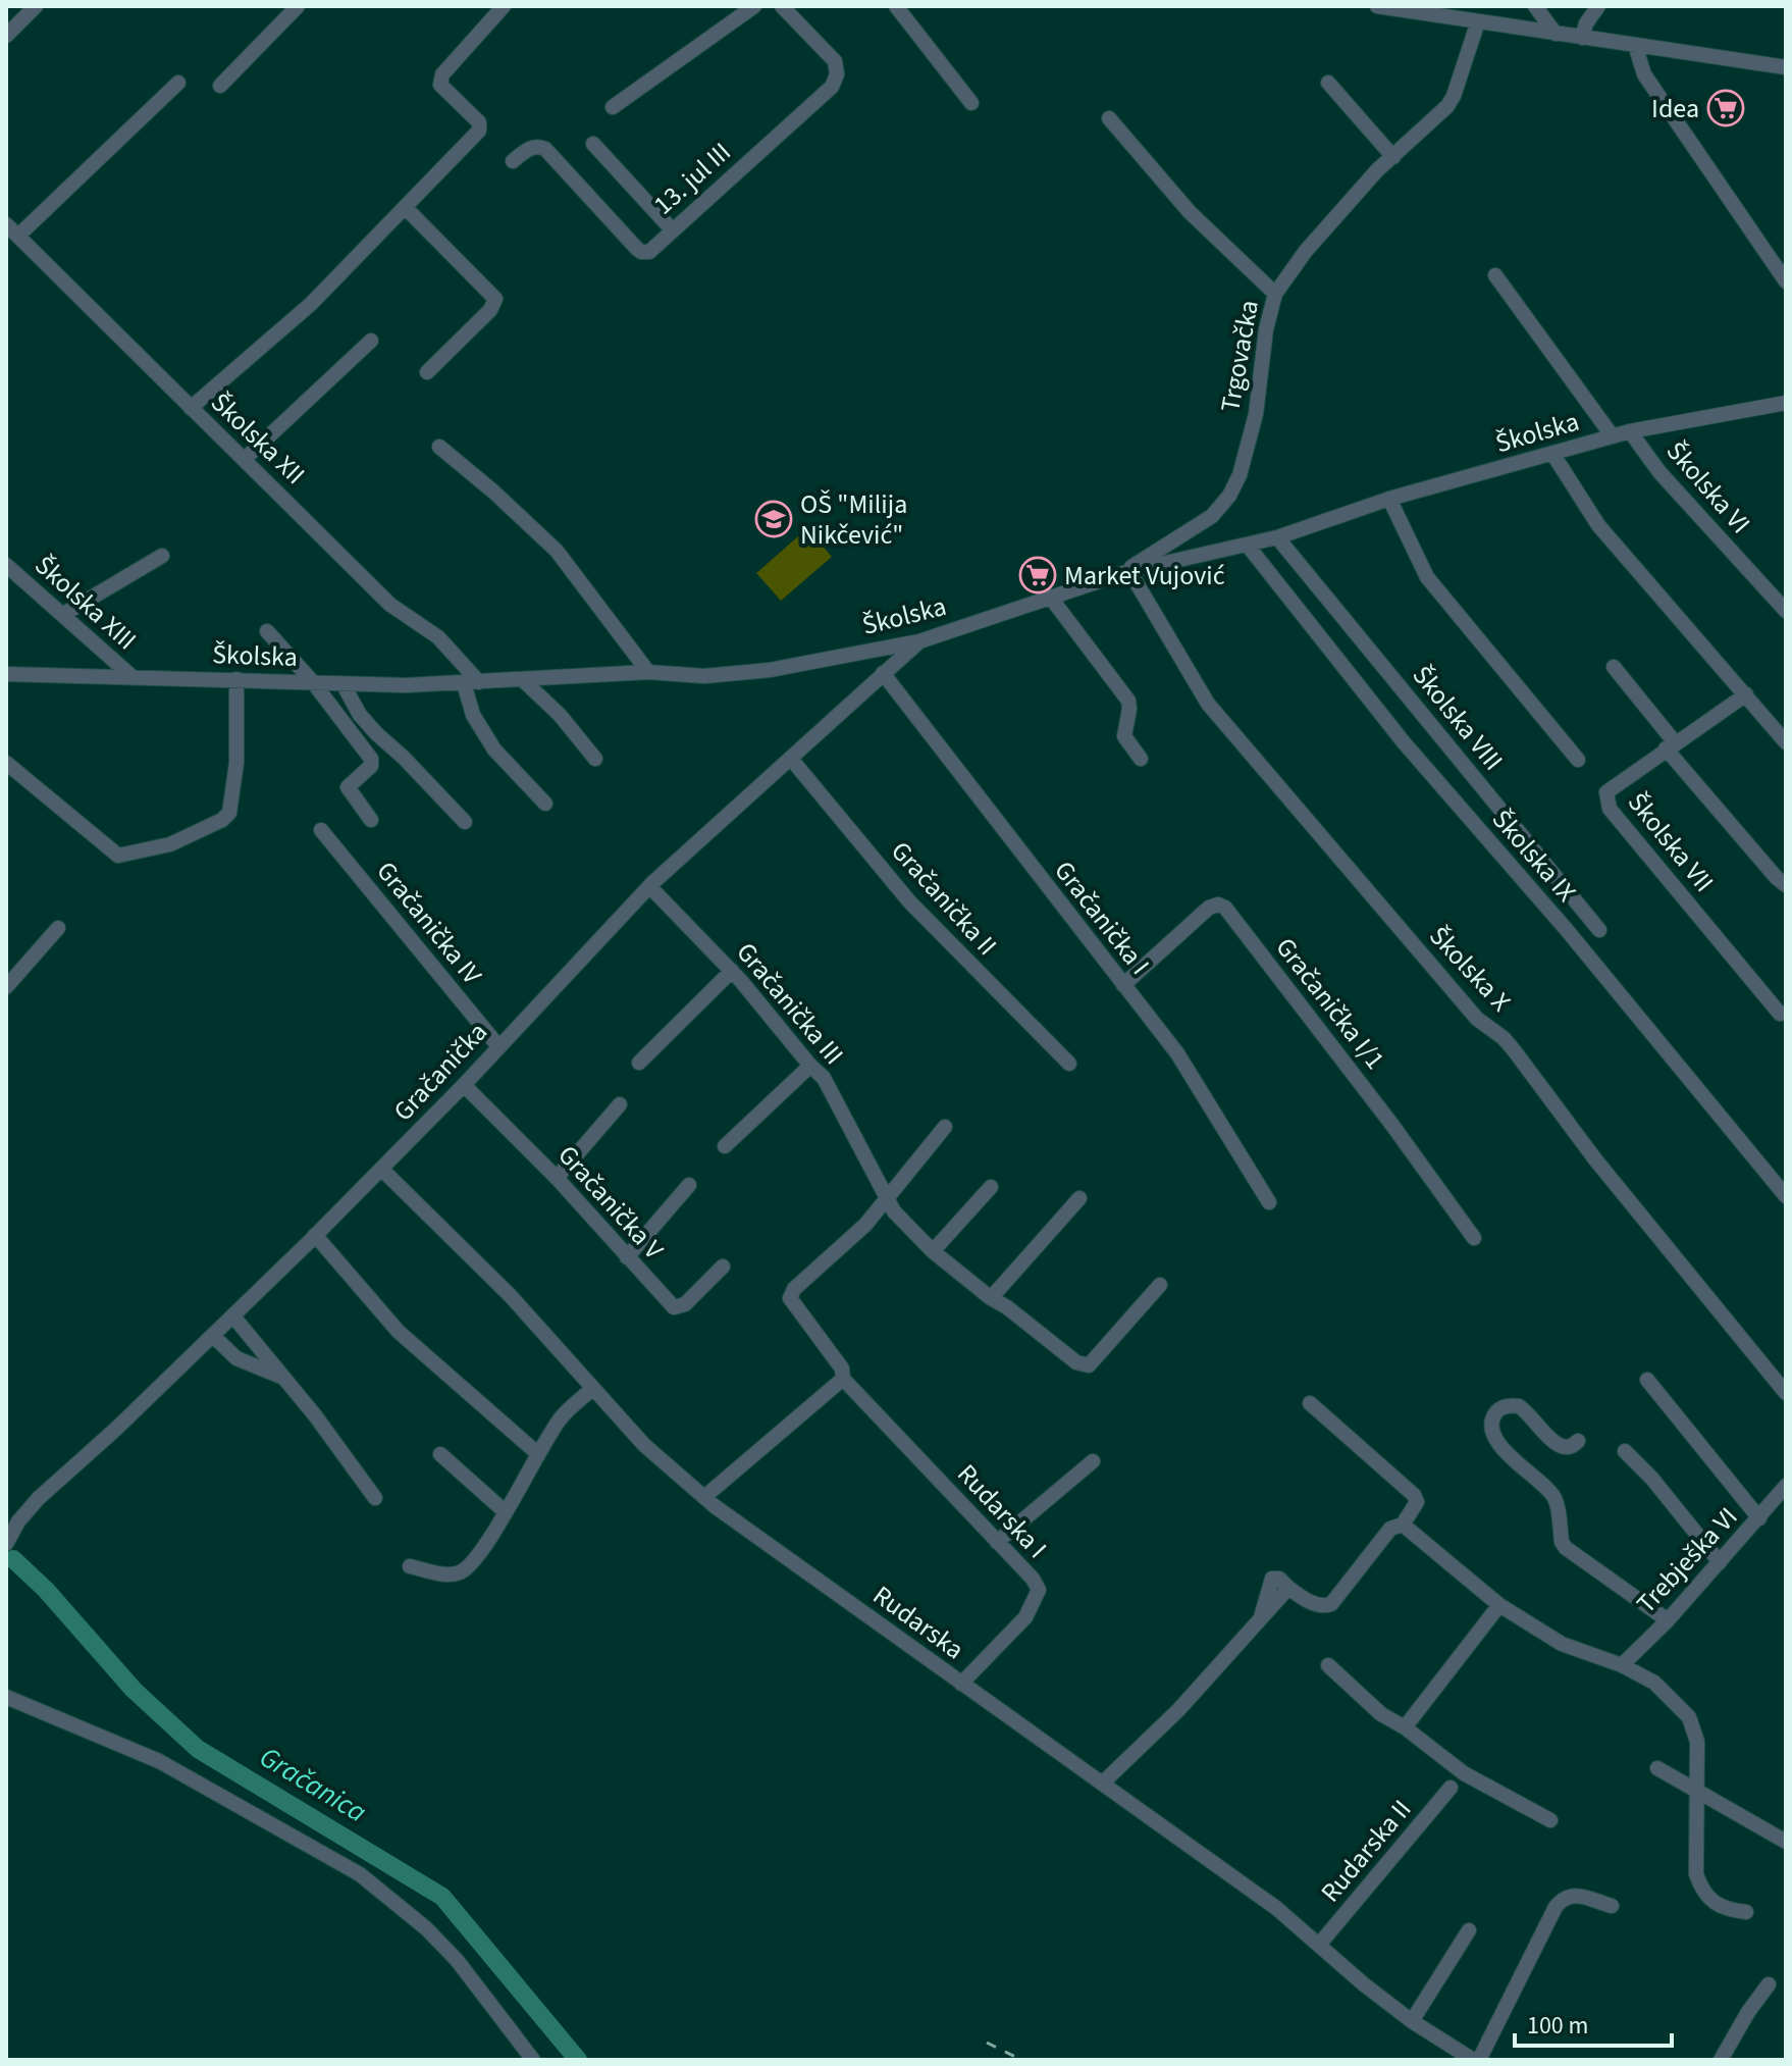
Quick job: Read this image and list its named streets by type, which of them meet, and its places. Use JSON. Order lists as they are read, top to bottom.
{
  "streets": {
    "street": [
      "13. jul III",
      "Trgovačka",
      "Školska",
      "Školska XII",
      "Školska VI",
      "Školska XIII",
      "Školska VIII",
      "Školska VII",
      "Školska IX",
      "Gračanička II",
      "Gračanička I",
      "Gračanička IV",
      "Školska X",
      "Gračanička III",
      "Gračanička I/1",
      "Gračanička",
      "Gračanička V",
      "Rudarska I",
      "Trebješka VI",
      "Rudarska",
      "Rudarska II"
    ]
  },
  "crossings": [
    ["Trgovačka", "Školska"],
    ["Trgovačka", "Školska X"],
    ["Školska", "Školska XII"],
    ["Školska", "Školska VI"],
    ["Školska", "Školska XIII"],
    ["Školska", "Školska VIII"],
    ["Školska", "Školska IX"],
    ["Školska", "Školska X"],
    ["Školska", "Gračanička"],
    ["Gračanička II", "Gračanička"],
    ["Gračanička I", "Gračanička I/1"],
    ["Gračanička I", "Gračanička"],
    ["Gračanička IV", "Gračanička"],
    ["Gračanička III", "Gračanička"],
    ["Gračanička III", "Rudarska I"],
    ["Gračanička", "Gračanička V"],
    ["Gračanička", "Rudarska"],
    ["Rudarska I", "Rudarska"],
    ["Rudarska", "Rudarska II"]
  ],
  "water": ["Gračanica"],
  "places": {
    "supermarket": ["Idea", "Market Vujović"],
    "school or university": ["OŠ \"Milija Nikčević\""]
  },
  "scale_bar": "100 m"
}
